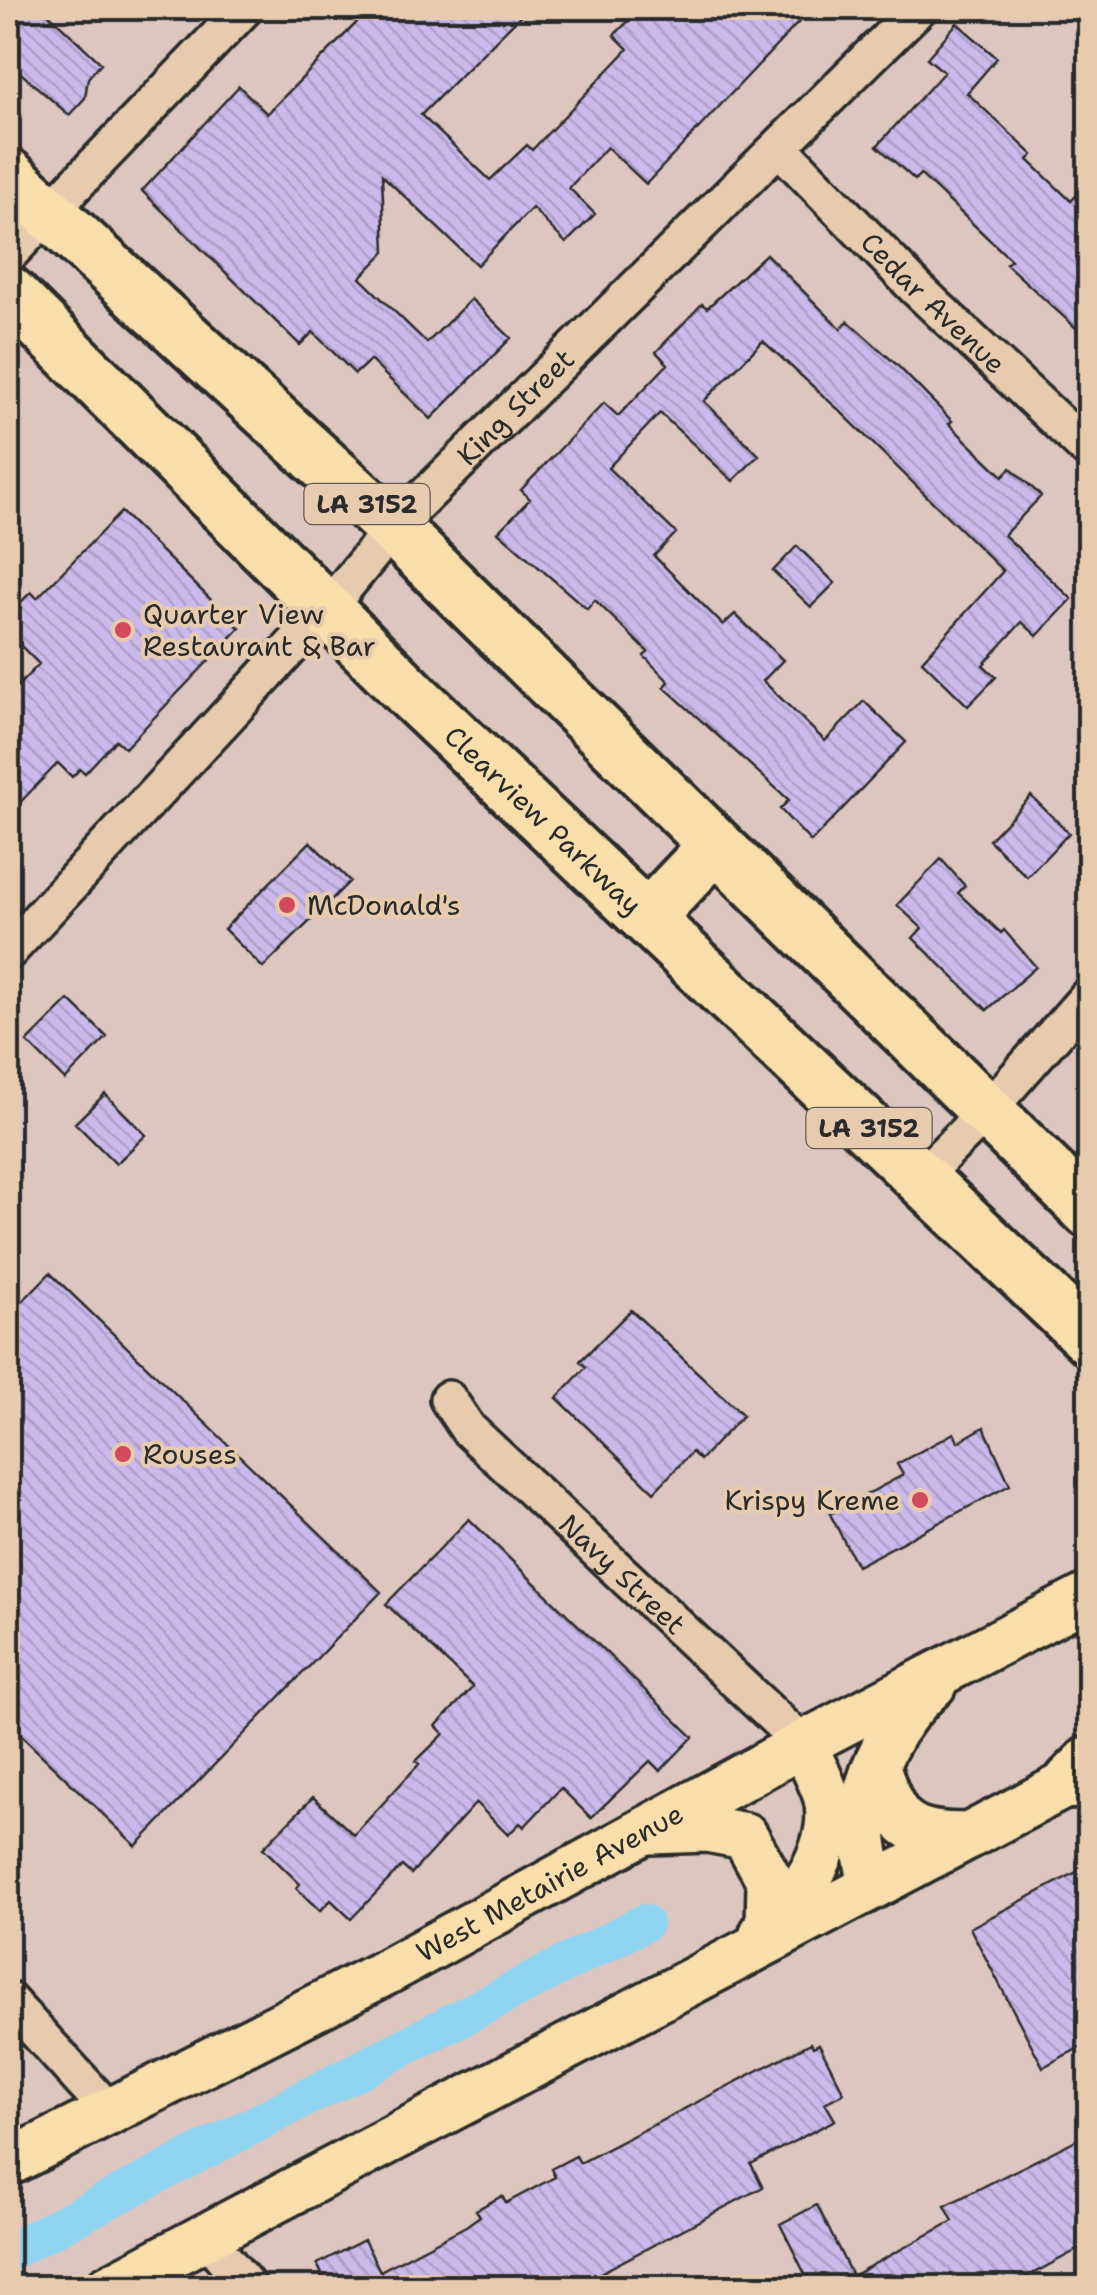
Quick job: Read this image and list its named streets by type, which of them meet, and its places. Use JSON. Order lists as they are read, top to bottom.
{
  "streets": {
    "highway": ["LA 3152", "Clearview Parkway"],
    "main road": ["West Metairie Avenue"],
    "street": ["Cedar Avenue", "King Street", "Navy Street"]
  },
  "crossings": [
    ["Cedar Avenue", "King Street"],
    ["King Street", "LA 3152"],
    ["King Street", "Clearview Parkway"],
    ["Navy Street", "West Metairie Avenue"]
  ],
  "places": [
    "Quarter View Restaurant & Bar",
    "McDonald's",
    "Rouses",
    "Krispy Kreme"
  ]
}
